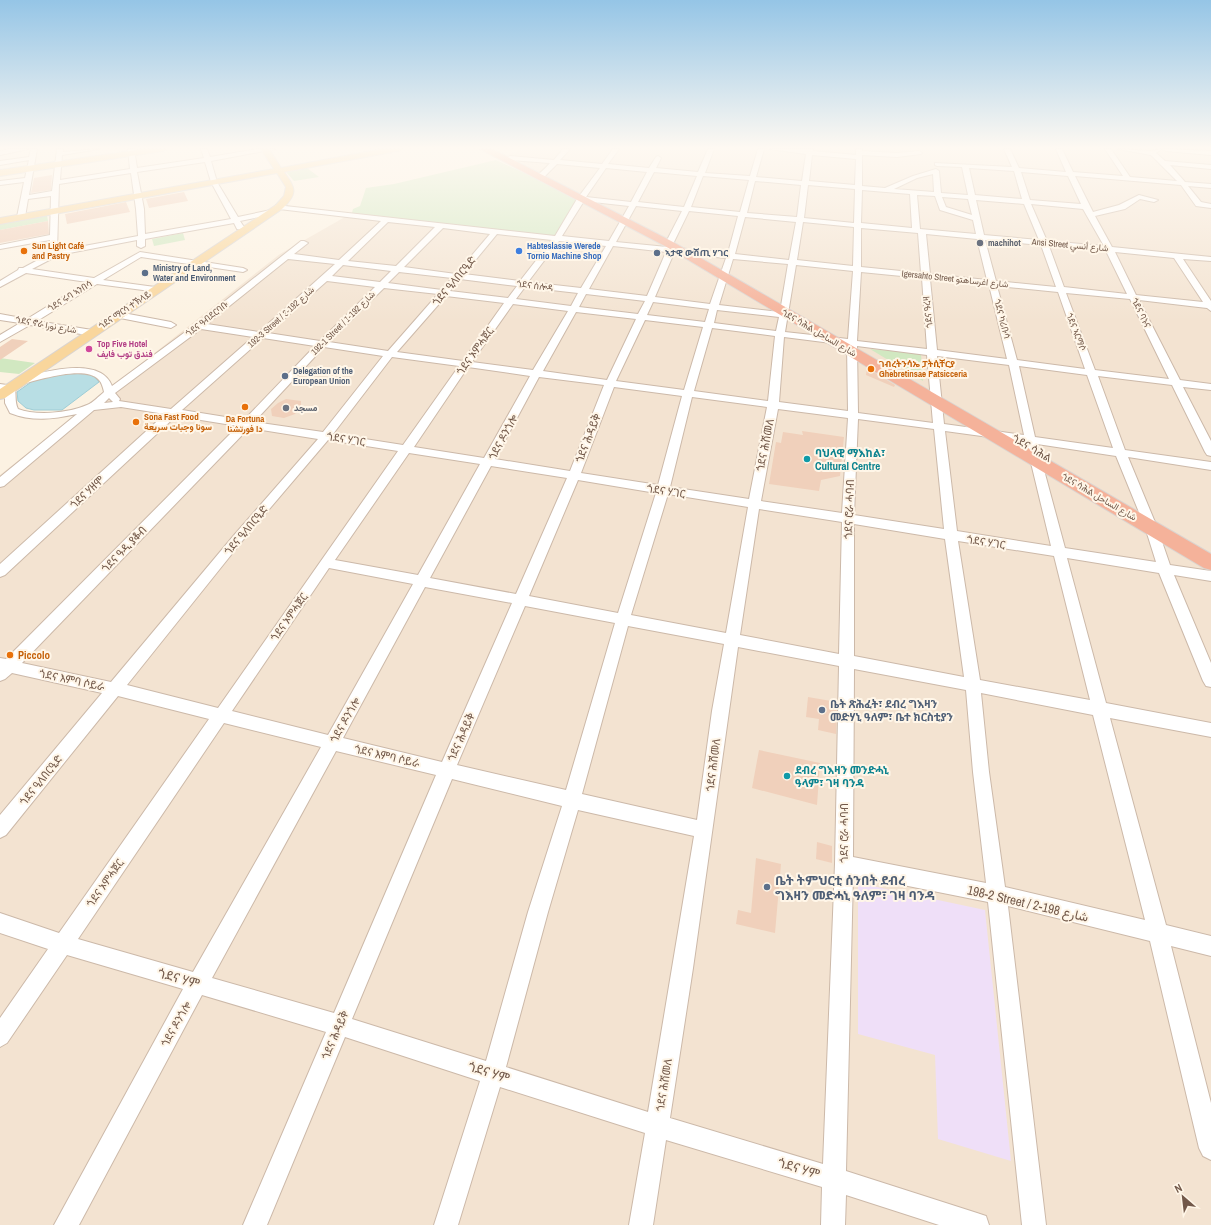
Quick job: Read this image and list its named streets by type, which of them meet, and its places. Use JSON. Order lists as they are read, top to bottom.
{
  "streets": {
    "highway": ["ጎደና ሳሕል شارع الساحل", "ጎደና ሳሕል"],
    "main road": ["ጎደና ማርሳ ተኽላይ"],
    "street": [
      "Ansi Street شارع أنسي",
      "Igersahto Street شارع اغرساهتو",
      "ጎደና ዒላበርዒድ",
      "ጎደና ሰሎዳ",
      "ጎደና ሩባ ኣንበሳ",
      "ጎደና ዓረዛ",
      "ጎደና ባኑና",
      "192-3 Street / شارع 192-3",
      "ጎደና ዓብደርባቡ",
      "ጎደና ካሪቡሳ",
      "192-1 Street / شارع 192-1",
      "ጎደና ኖራ شارع نورا",
      "ጎደና ኣርማሶ",
      "ጎደና ኦምሓጀር",
      "ጎደና ዶንጎሎ",
      "ጎደና ሕዳይቅ",
      "ጎደና ሃገር",
      "ጎደና ሕሽመለ",
      "ጎደና ሃዘሞ",
      "ጎደና ሮራ ሓባብ",
      "ጎደና ዓዲ ያቆብ",
      "ጎደና እምባ ሶይራ",
      "198-2 Street / شارع 198-2",
      "ጎደና ሃም"
    ]
  },
  "crossings": [
    ["Ansi Street شارع أنسي", "ጎደና ዓረዛ"],
    ["Ansi Street شارع أنسي", "ጎደና ባኑና"],
    ["Ansi Street شارع أنسي", "ጎደና ካሪቡሳ"],
    ["Ansi Street شارع أنسي", "ጎደና ኣርማሶ"],
    ["Ansi Street شارع أنسي", "ጎደና ሳሕል شارع الساحل"],
    ["Ansi Street شارع أنسي", "ጎደና ዶንጎሎ"],
    ["Ansi Street شارع أنسي", "ጎደና ሕዳይቅ"],
    ["Ansi Street شارع أنسي", "ጎደና ሕሽመለ"],
    ["Ansi Street شارع أنسي", "ጎደና ሮራ ሓባብ"],
    ["Igersahto Street شارع اغرساهتو", "ጎደና ዓረዛ"],
    ["Igersahto Street شارع اغرساهتو", "ጎደና ባኑና"],
    ["Igersahto Street شارع اغرساهتو", "ጎደና ካሪቡሳ"],
    ["Igersahto Street شارع اغرساهتو", "ጎደና ኣርማሶ"],
    ["Igersahto Street شارع اغرساهتو", "ጎደና ሳሕል شارع الساحل"],
    ["Igersahto Street شارع اغرساهتو", "ጎደና ሕሽመለ"],
    ["Igersahto Street شارع اغرساهتو", "ጎደና ሮራ ሓባብ"],
    ["ጎደና ዒላበርዒድ", "ጎደና ሰሎዳ"],
    ["ጎደና ዒላበርዒድ", "ጎደና ሃገር"],
    ["ጎደና ዒላበርዒድ", "ጎደና እምባ ሶይራ"],
    ["ጎደና ሰሎዳ", "192-3 Street / شارع 192-3"],
    ["ጎደና ሰሎዳ", "ጎደና ዓብደርባቡ"],
    ["ጎደና ሰሎዳ", "192-1 Street / شارع 192-1"],
    ["ጎደና ሰሎዳ", "ጎደና ሳሕል شارع الساحل"],
    ["ጎደና ሰሎዳ", "ጎደና ኦምሓጀር"],
    ["ጎደና ሰሎዳ", "ጎደና ዶንጎሎ"],
    ["ጎደና ሰሎዳ", "ጎደና ሕዳይቅ"],
    ["ጎደና ሰሎዳ", "ጎደና ሕሽመለ"],
    ["ጎደና ሩባ ኣንበሳ", "ጎደና ኖራ شارع نورا"],
    ["ጎደና ማርሳ ተኽላይ", "ጎደና ኖራ شارع نورا"],
    ["ጎደና ማርሳ ተኽላይ", "ጎደና ሃገር"],
    ["ጎደና ዓረዛ", "ጎደና ሳሕል شارع الساحل"],
    ["ጎደና ዓረዛ", "ጎደና ሃገር"],
    ["ጎደና ዓረዛ", "ጎደና ሳሕል"],
    ["ጎደና ዓረዛ", "198-2 Street / شارع 198-2"],
    ["192-3 Street / شارع 192-3", "ጎደና ሃገር"],
    ["192-3 Street / شارع 192-3", "ጎደና ሃዘሞ"],
    ["ጎደና ዓብደርባቡ", "ጎደና ሃገር"],
    ["ጎደና ካሪቡሳ", "ጎደና ሳሕል شارع الساحل"],
    ["ጎደና ካሪቡሳ", "ጎደና ሃገር"],
    ["ጎደና ካሪቡሳ", "ጎደና ሳሕል"],
    ["ጎደና ካሪቡሳ", "198-2 Street / شارع 198-2"],
    ["192-1 Street / شارع 192-1", "ጎደና ሃገር"],
    ["192-1 Street / شارع 192-1", "ጎደና ዓዲ ያቆብ"],
    ["ጎደና ኣርማሶ", "ጎደና ሃገር"],
    ["ጎደና ኣርማሶ", "ጎደና ሳሕል"],
    ["ጎደና ሳሕል شارع الساحل", "ጎደና ዶንጎሎ"],
    ["ጎደና ሳሕል شارع الساحل", "ጎደና ሕዳይቅ"],
    ["ጎደና ሳሕል شارع الساحل", "ጎደና ሕሽመለ"],
    ["ጎደና ሳሕል شارع الساحل", "ጎደና ሳሕል"],
    ["ጎደና ሳሕል شارع الساحل", "ጎደና ሮራ ሓባብ"],
    ["ጎደና ኦምሓጀር", "ጎደና ሃገር"],
    ["ጎደና ኦምሓጀር", "ጎደና እምባ ሶይራ"],
    ["ጎደና ኦምሓጀር", "ጎደና ሃም"],
    ["ጎደና ዶንጎሎ", "ጎደና ሃገር"],
    ["ጎደና ዶንጎሎ", "ጎደና እምባ ሶይራ"],
    ["ጎደና ዶንጎሎ", "ጎደና ሃም"],
    ["ጎደና ሕዳይቅ", "ጎደና ሃገር"],
    ["ጎደና ሕዳይቅ", "ጎደና እምባ ሶይራ"],
    ["ጎደና ሕዳይቅ", "ጎደና ሃም"],
    ["ጎደና ሃገር", "ጎደና ሕሽመለ"],
    ["ጎደና ሃገር", "ጎደና ሃዘሞ"],
    ["ጎደና ሃገር", "ጎደና ሮራ ሓባብ"],
    ["ጎደና ሃገር", "ጎደና ዓዲ ያቆብ"],
    ["ጎደና ሕሽመለ", "ጎደና እምባ ሶይራ"],
    ["ጎደና ሕሽመለ", "ጎደና ሃም"],
    ["ጎደና ሮራ ሓባብ", "198-2 Street / شارع 198-2"],
    ["ጎደና ሮራ ሓባብ", "ጎደና ሃም"],
    ["ጎደና ዓዲ ያቆብ", "ጎደና እምባ ሶይራ"]
  ],
  "places": [
    "machihot",
    "Sun Light Café and Pastry",
    "Habteslassie Werede Tornio Machine Shop",
    "ኣታዊ ውሽጢ ሃገር",
    "Ministry of Land, Water and Environment",
    "Top Five Hotel فندق توب فايف",
    "ገብረትንሳኤ ፓትሲቸርያ Ghebretinsae Patsicceria",
    "Delegation of the European Union",
    "Da Fortuna دا فورتشنا",
    "مسجد",
    "Sona Fast Food سونا وجبات سريعة",
    "ባህላዊ ማእከል፣ Cultural Centre",
    "Piccolo",
    "ቤት ጽሕፈት፣ ደብረ ግእዛን መድሃኒ ዓለም፣ ቤተ ክርስቲያን",
    "ደብረ ግእዛን መንድሓኒ ዓላም፣ ገዛ ባንዳ",
    "ቤት ትምህርቲ ሰንበት ደብረ ግእዛን መድሓኒ ዓለም፣ ገዛ ባንዳ"
  ],
  "north": "top left"
}
